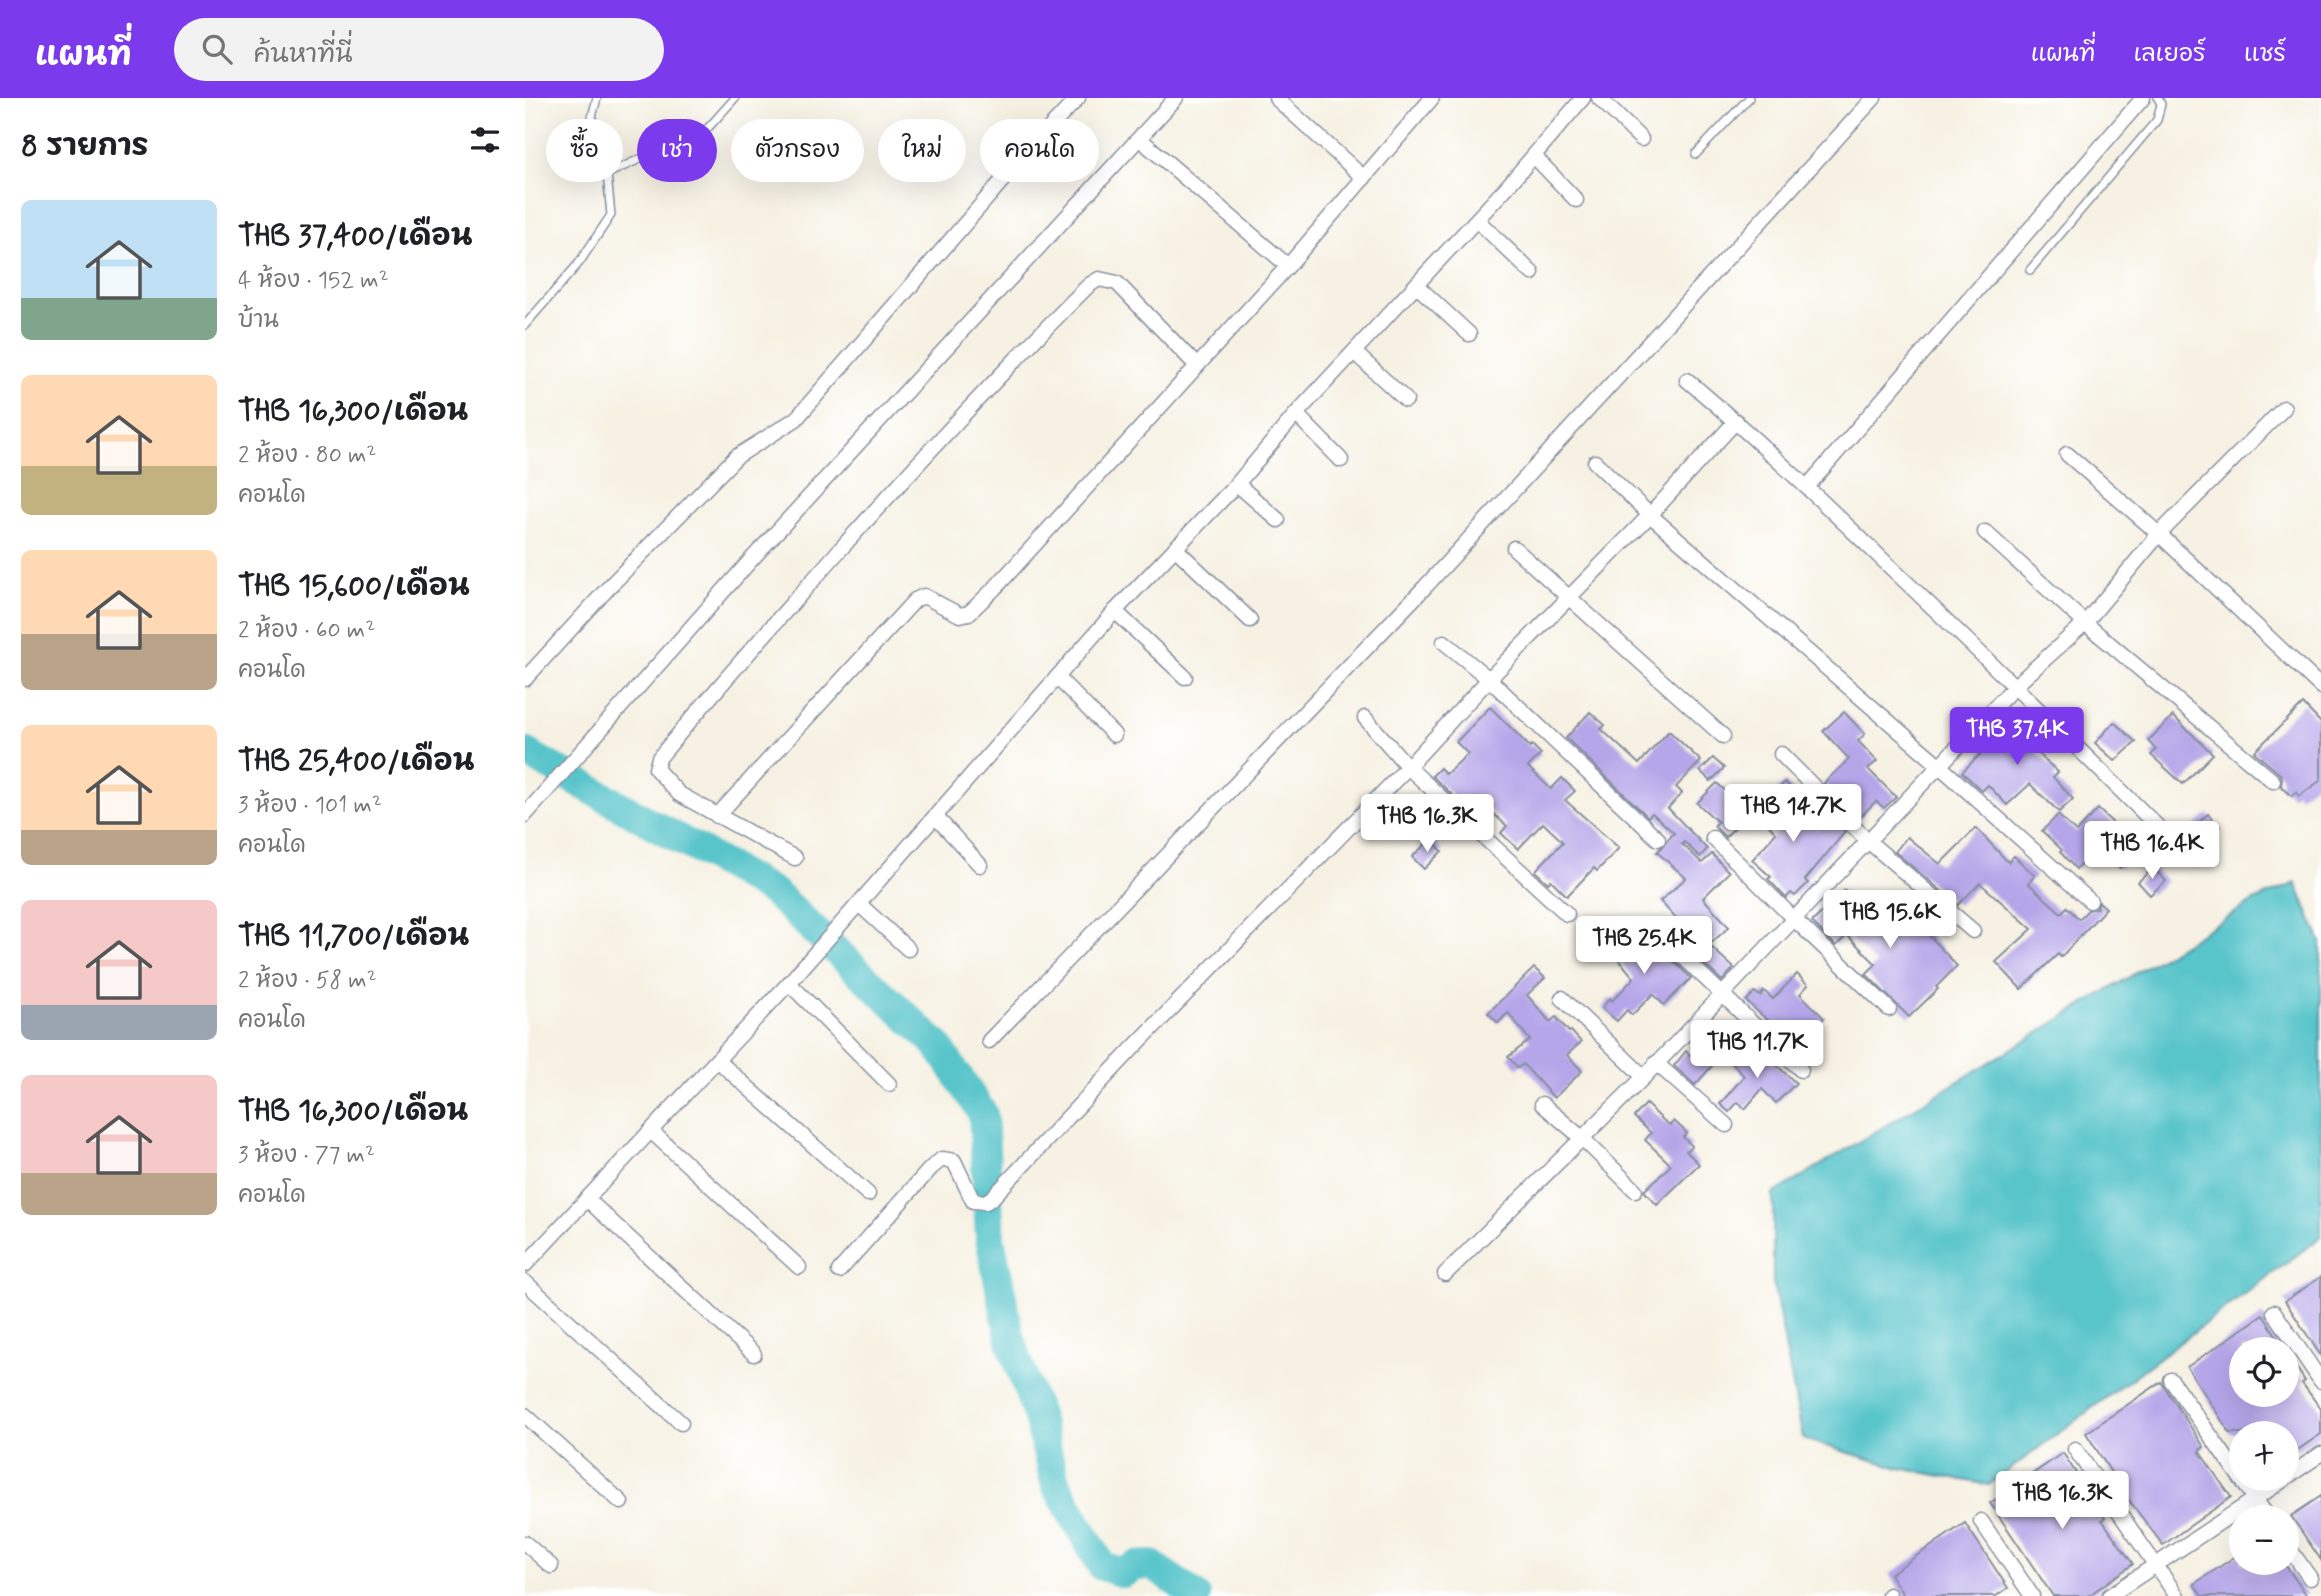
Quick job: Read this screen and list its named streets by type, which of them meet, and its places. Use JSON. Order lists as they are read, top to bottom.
{
  "page": {
    "header": "แผนที่",
    "search": "ค้นหาที่นี่",
    "nav": ["แผนที่", "เลเยอร์", "แชร์"],
    "heading": "8 รายการ",
    "chip": [
      "ซื้อ",
      "เช่า",
      "ตัวกรอง",
      "ใหม่",
      "คอนโด"
    ],
    "list": [
      {
        "name": "THB 37,400/เดือน",
        "note": "4 ห้อง · 152 m² · บ้าน"
      },
      {
        "name": "THB 16,300/เดือน",
        "note": "2 ห้อง · 80 m² · คอนโด"
      },
      {
        "name": "THB 15,600/เดือน",
        "note": "2 ห้อง · 60 m² · คอนโด"
      },
      {
        "name": "THB 25,400/เดือน",
        "note": "3 ห้อง · 101 m² · คอนโด"
      },
      {
        "name": "THB 11,700/เดือน",
        "note": "2 ห้อง · 58 m² · คอนโด"
      },
      {
        "name": "THB 16,300/เดือน",
        "note": "3 ห้อง · 77 m² · คอนโด"
      }
    ],
    "price": [
      "THB 37.4K",
      "THB 14.7K",
      "THB 16.3K",
      "THB 16.4K",
      "THB 15.6K",
      "THB 25.4K",
      "THB 11.7K",
      "THB 16.3K"
    ],
    "map_buttons": ["+", "−"]
  }
}
